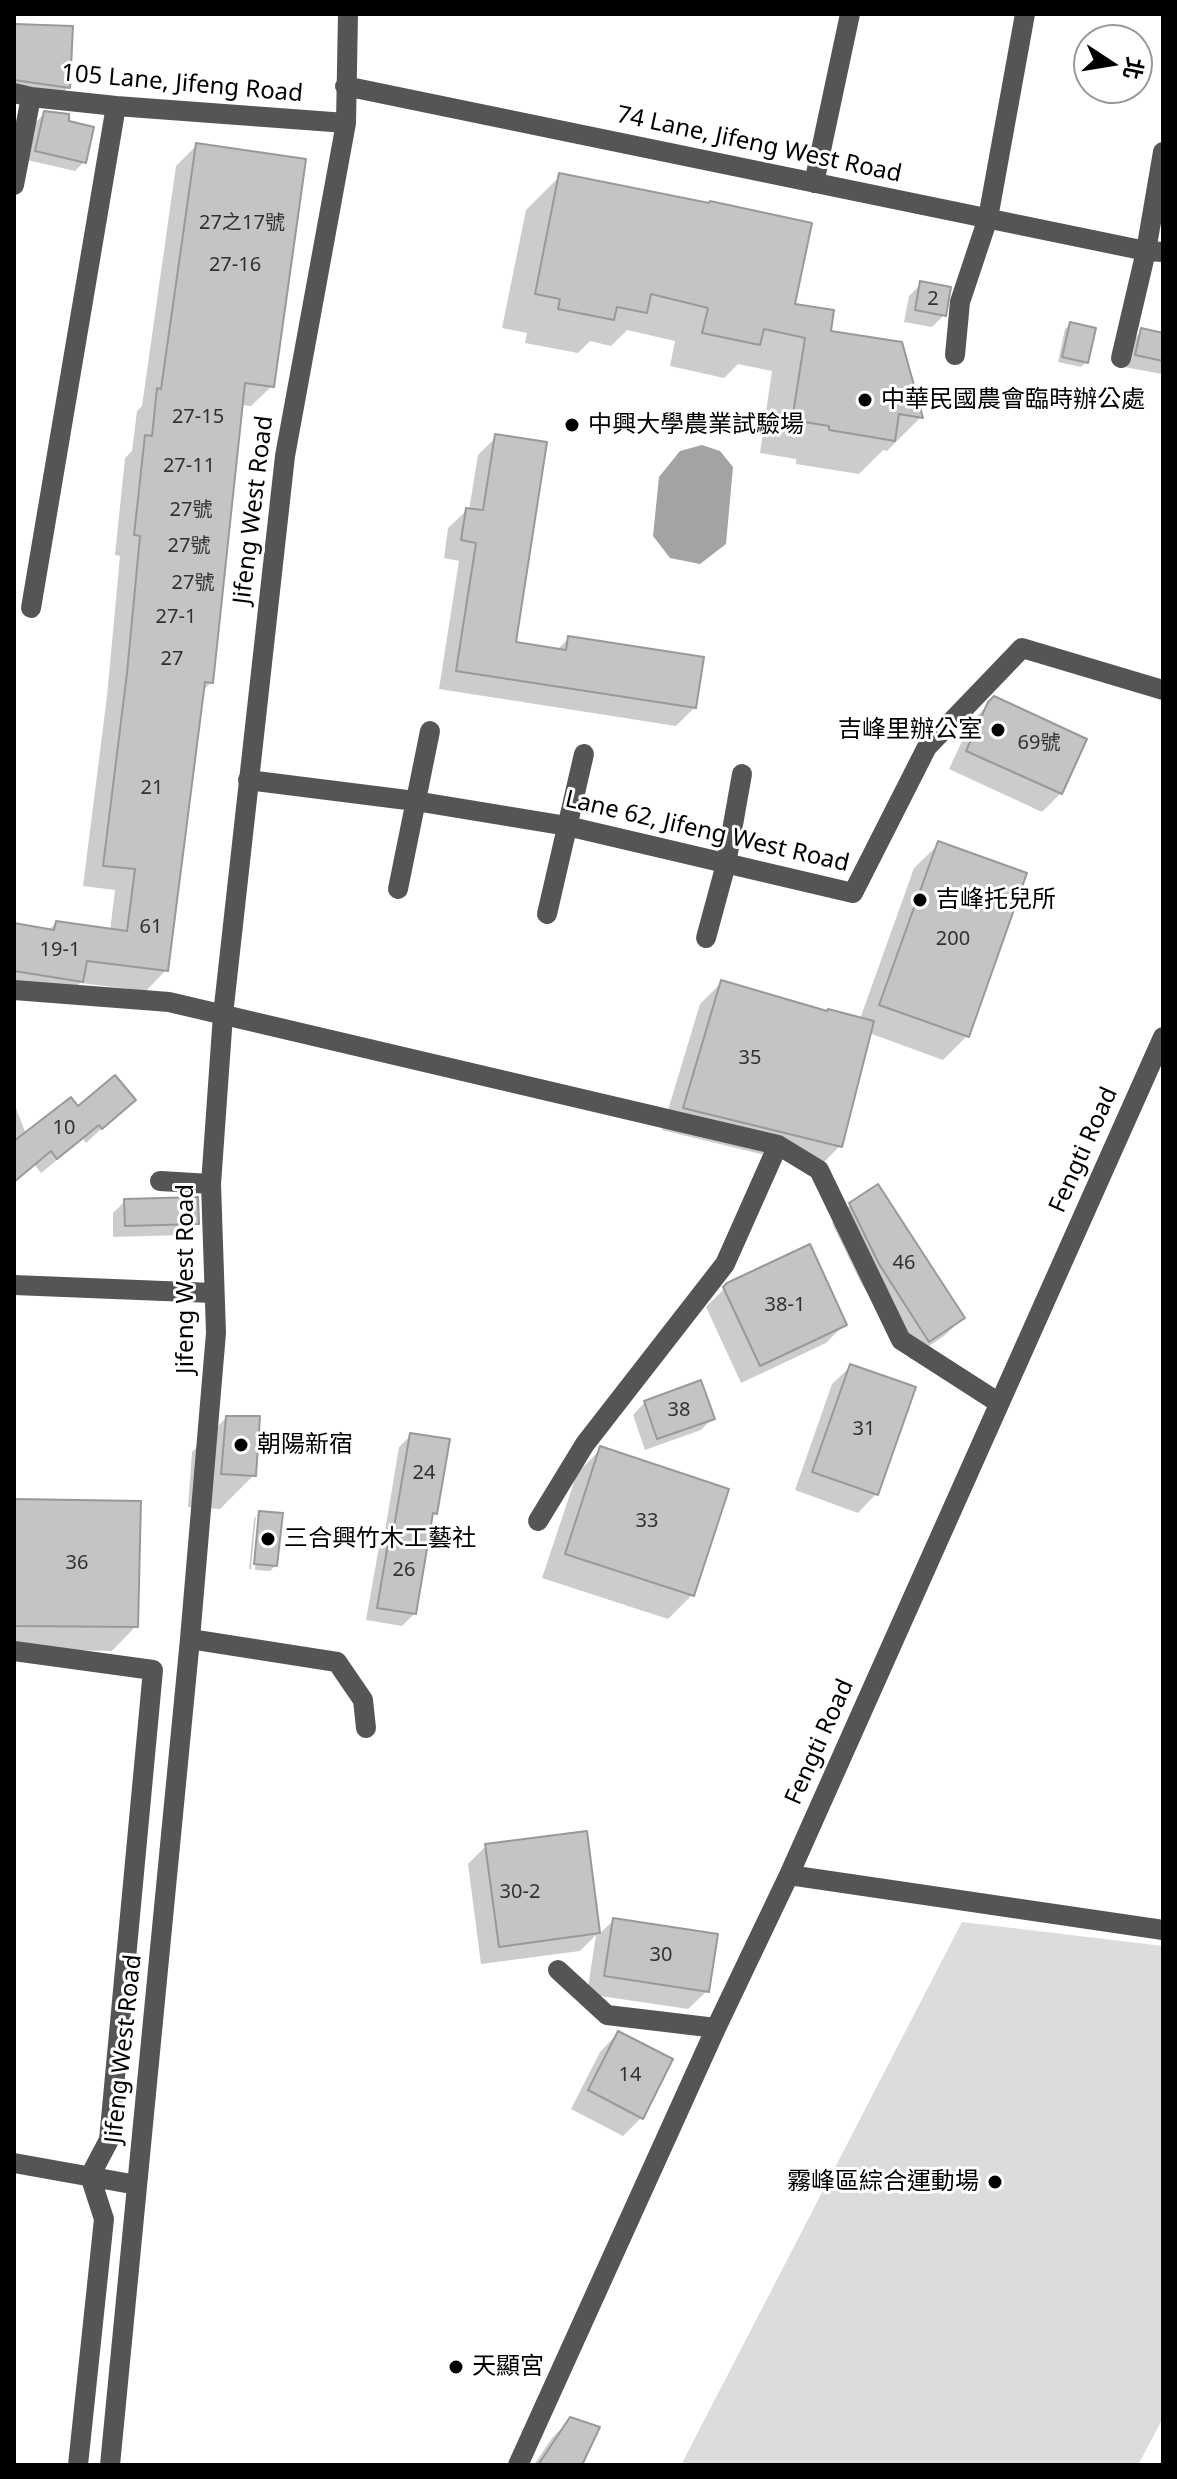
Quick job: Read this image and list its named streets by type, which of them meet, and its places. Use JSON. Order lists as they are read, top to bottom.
{
  "streets": {
    "street": [
      "105 Lane, Jifeng Road",
      "74 Lane, Jifeng West Road",
      "Jifeng West Road",
      "Lane 62, Jifeng West Road",
      "Fengti Road"
    ]
  },
  "crossings": [
    ["105 Lane, Jifeng Road", "Jifeng West Road"],
    ["74 Lane, Jifeng West Road", "Jifeng West Road"],
    ["Jifeng West Road", "Lane 62, Jifeng West Road"]
  ],
  "places": [
    "中華民國農會臨時辦公處",
    "中興大學農業試驗場",
    "吉峰里辦公室",
    "吉峰托兒所",
    "朝陽新宿",
    "三合興竹木工藝社",
    "霧峰區綜合運動場",
    "天顯宮"
  ],
  "house_numbers": [
    "27之17號",
    "27-16",
    "2",
    "27-15",
    "27-11",
    "27號",
    "27號",
    "27號",
    "27-1",
    "27",
    "69號",
    "21",
    "61",
    "200",
    "19-1",
    "35",
    "10",
    "46",
    "38-1",
    "38",
    "31",
    "24",
    "33",
    "36",
    "26",
    "30-2",
    "30",
    "14"
  ],
  "north": "right"
}
